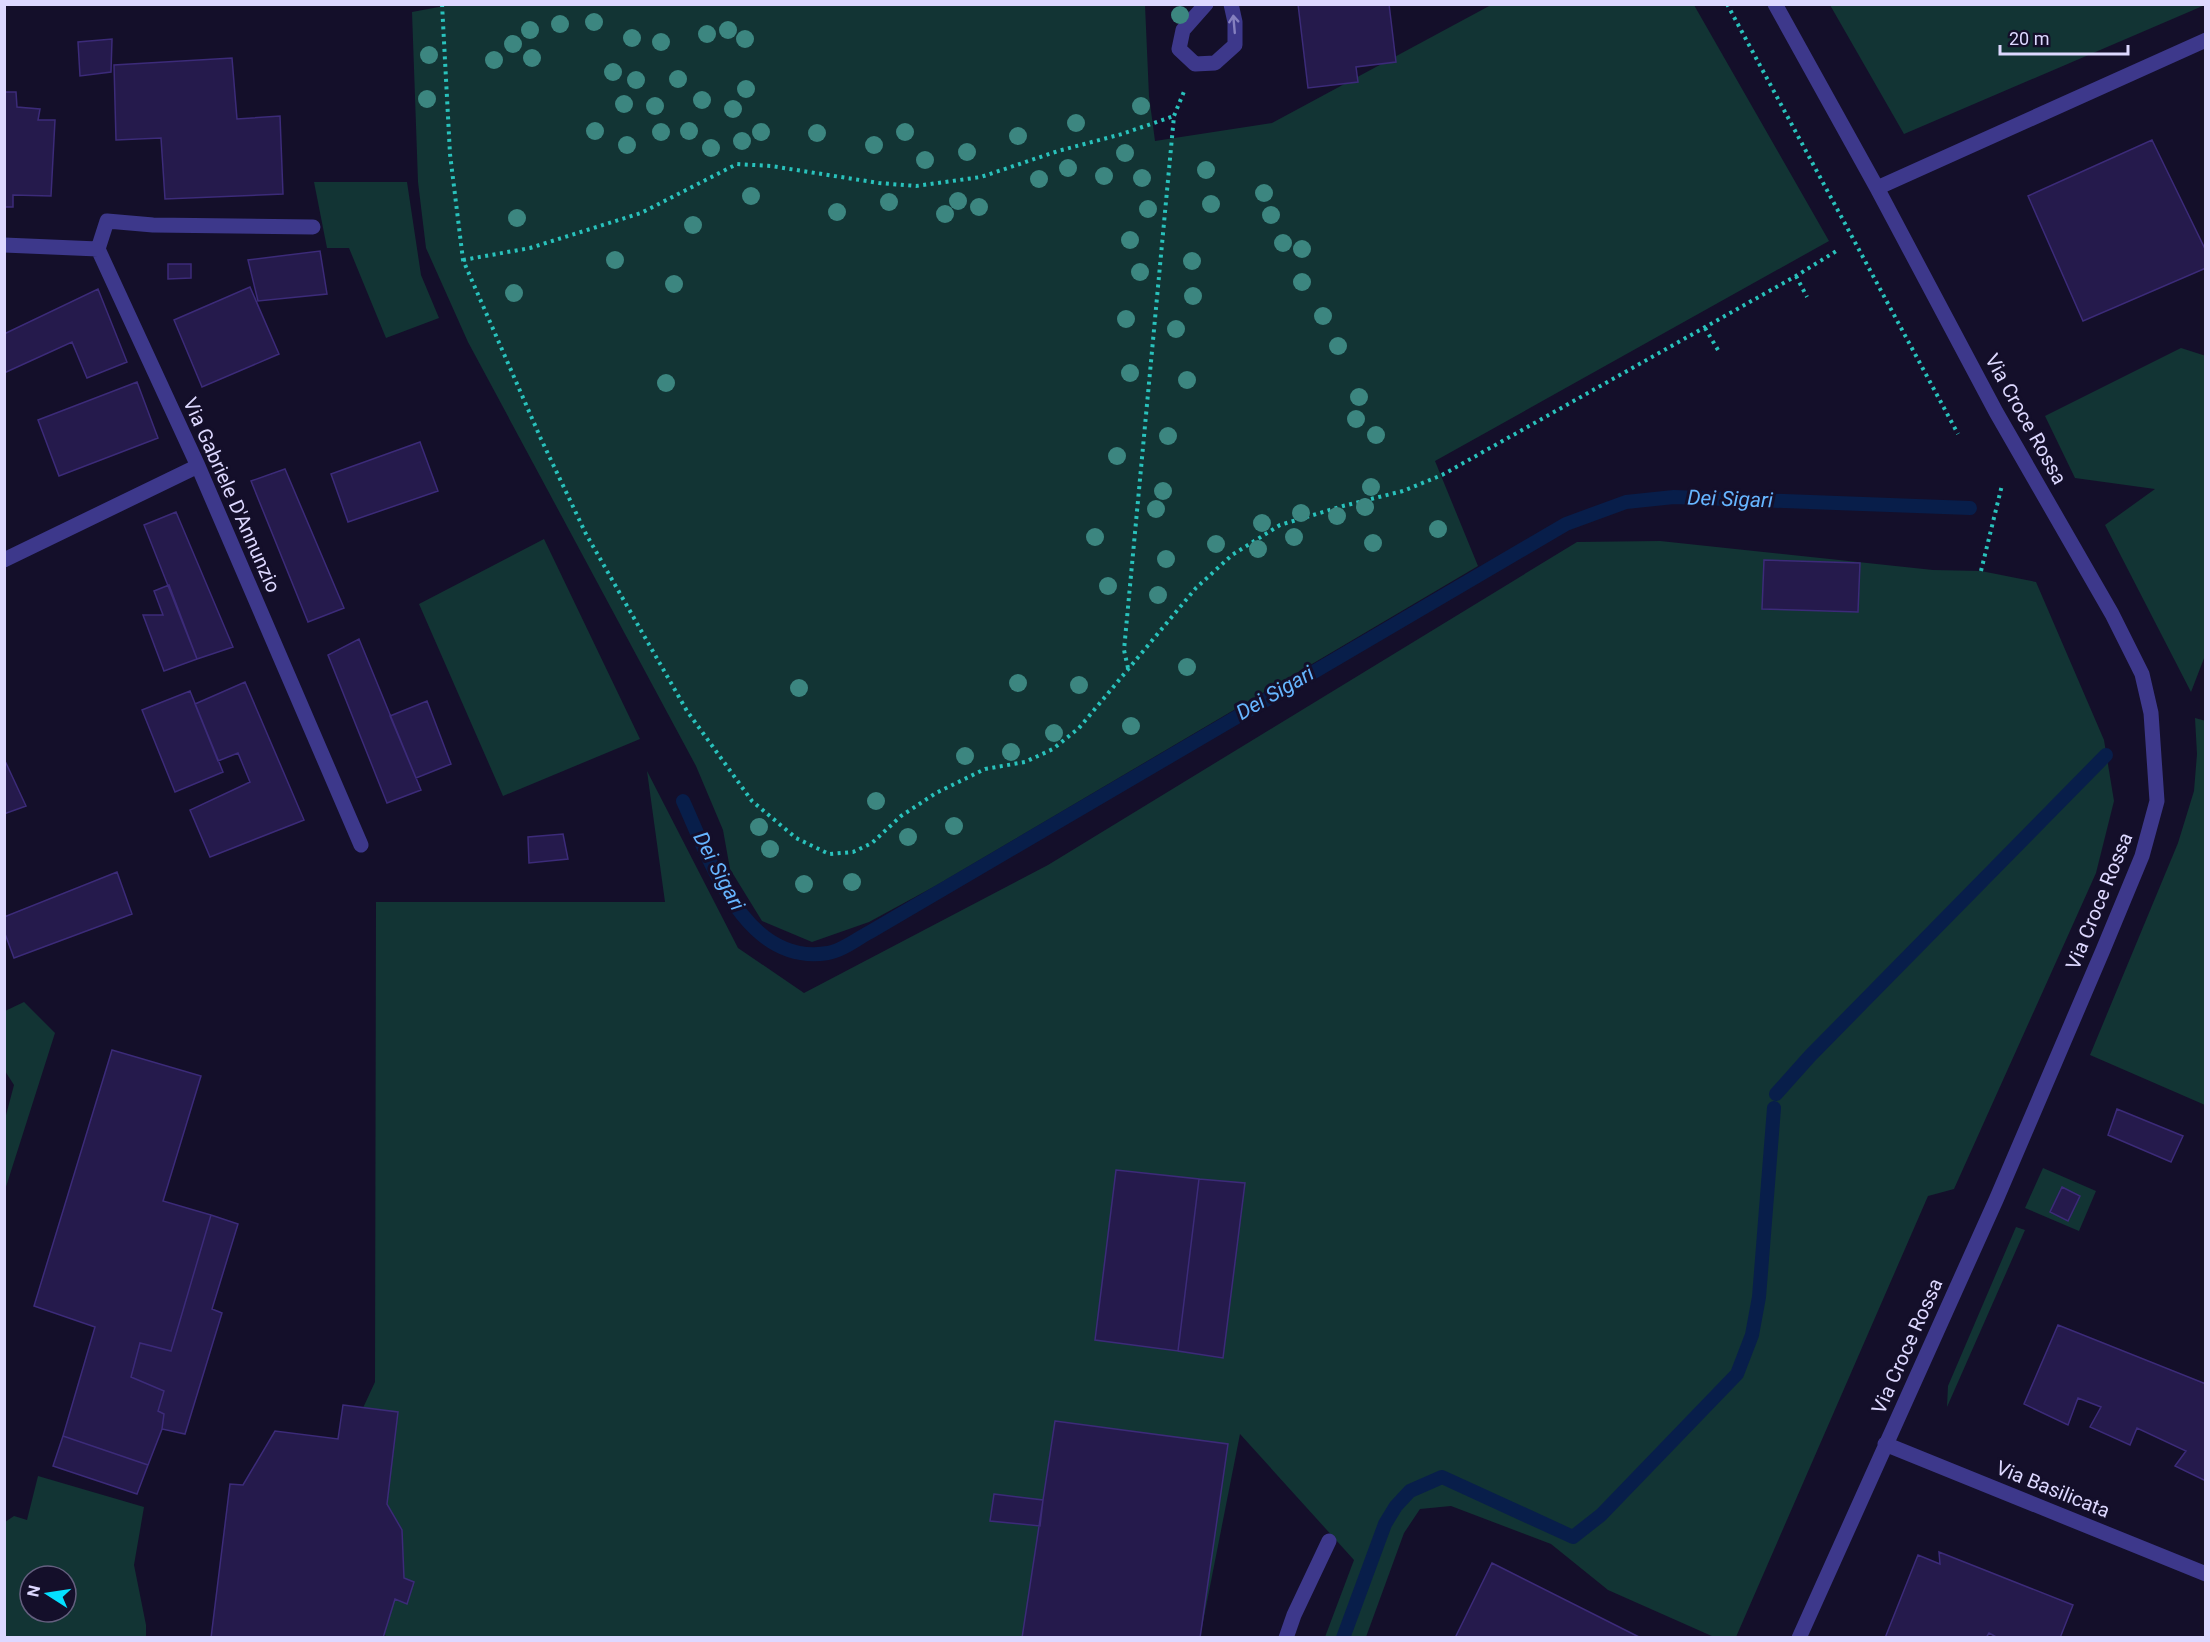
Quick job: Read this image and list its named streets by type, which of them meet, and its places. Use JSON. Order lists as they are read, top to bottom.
{
  "streets": {
    "street": ["Via Croce Rossa", "Via Gabriele D'Annunzio", "Via Basilicata"]
  },
  "crossings": [
    ["Via Croce Rossa", "Via Basilicata"]
  ],
  "water": ["Dei Sigari"],
  "scale_bar": "20 m",
  "north": "left"
}
